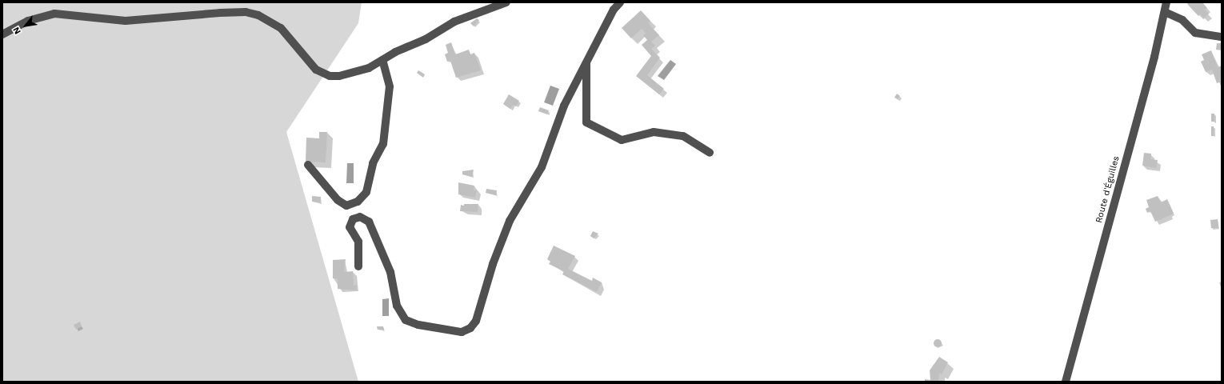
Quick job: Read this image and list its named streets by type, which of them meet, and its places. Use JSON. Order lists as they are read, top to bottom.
{
  "streets": {
    "street": ["Route d'Éguilles"]
  },
  "north": "bottom left"
}
